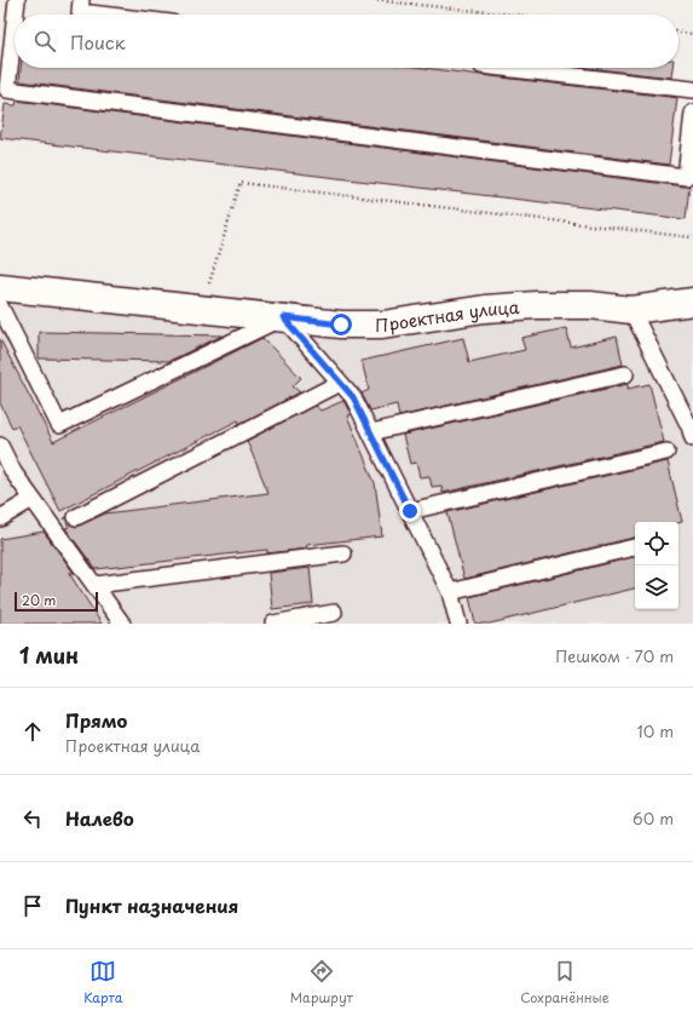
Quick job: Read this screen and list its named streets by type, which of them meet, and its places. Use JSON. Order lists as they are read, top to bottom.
{
  "streets": {
    "street": ["Проектная улица"]
  },
  "scale_bar": "20 m",
  "page": {
    "search": "Поиск",
    "scale": "20 m",
    "heading": ["1 мин", "Пешком · 70 m"],
    "list": [
      ["Прямо", "Проектная улица", "10 m"],
      ["Налево", "60 m"],
      "Пункт назначения"
    ],
    "nav": ["Карта", "Маршрут", "Сохранённые"]
  }
}
